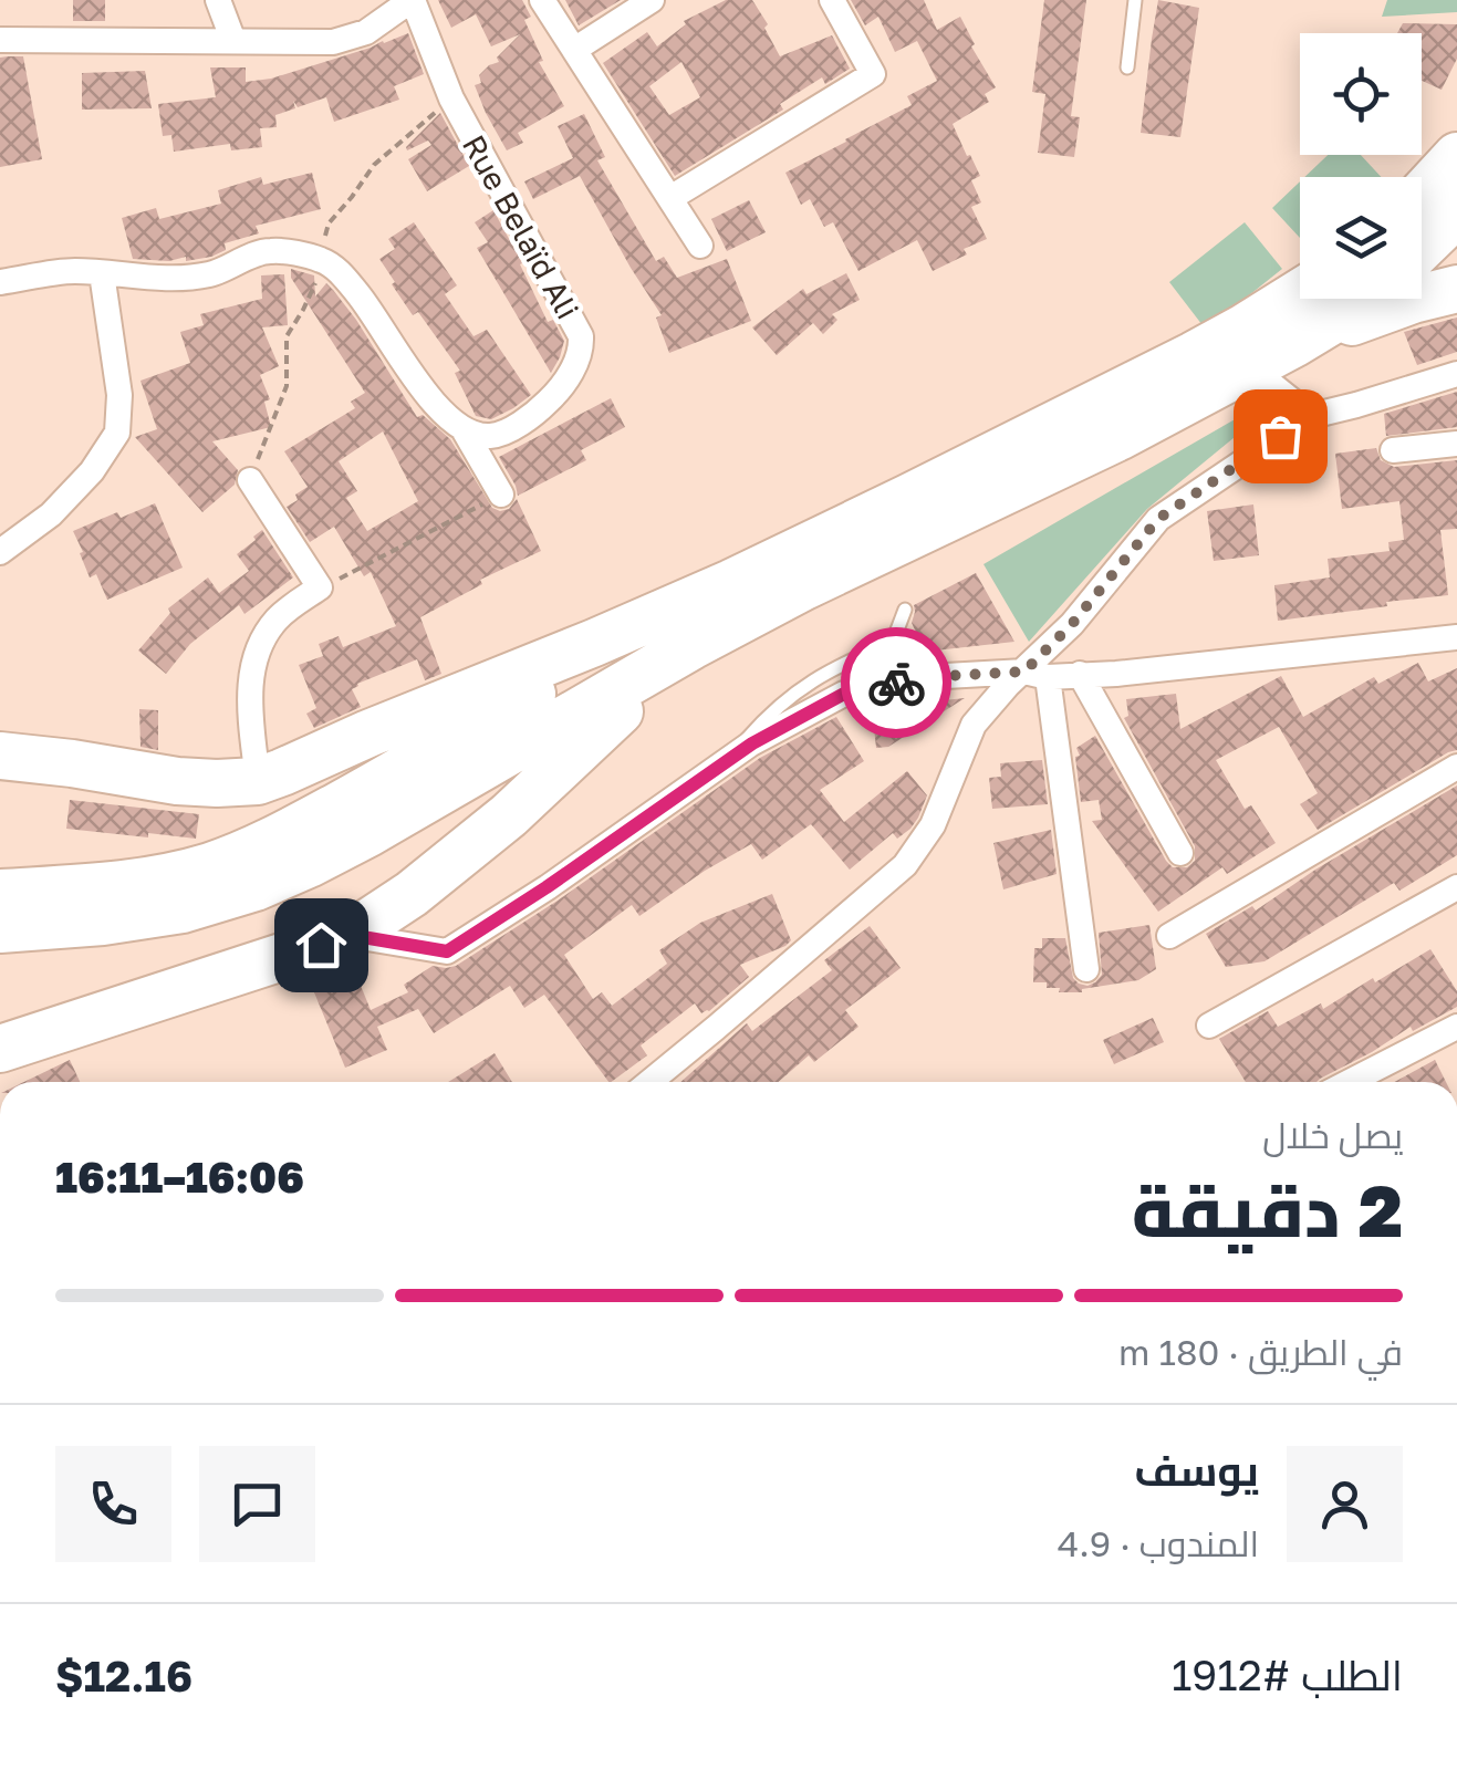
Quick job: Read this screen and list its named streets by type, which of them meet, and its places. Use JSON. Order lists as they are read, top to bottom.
{
  "streets": {
    "street": ["Rue Belaïd Ali"]
  },
  "page": {
    "heading": ["2 دقيقة", "يصل خلال", "16:06–16:11"],
    "panel": [
      "يوسف",
      "المندوب · 4.9",
      "الطلب #1912",
      "$12.16"
    ],
    "bar": "في الطريق · 180 m"
  }
}
